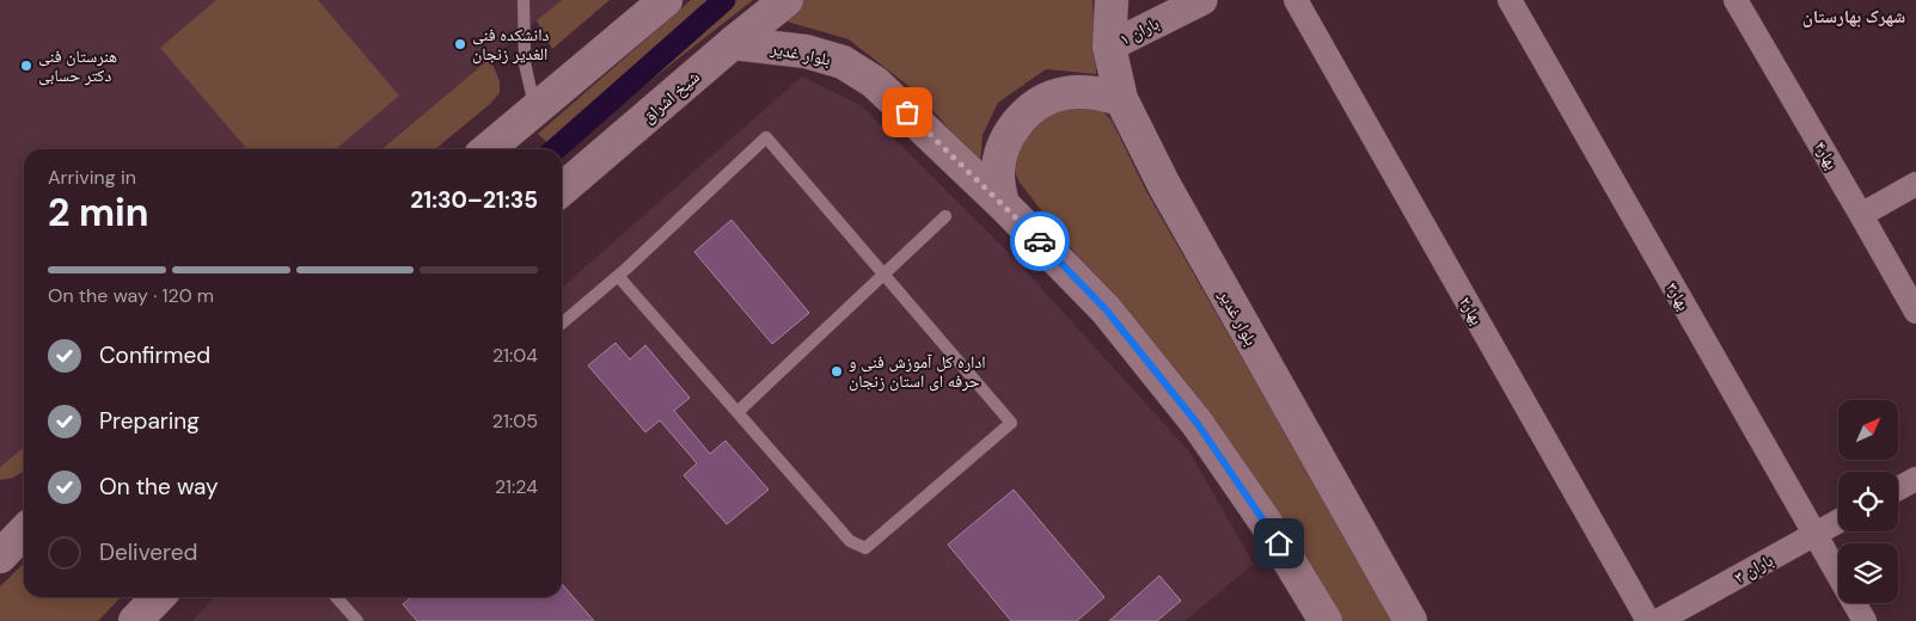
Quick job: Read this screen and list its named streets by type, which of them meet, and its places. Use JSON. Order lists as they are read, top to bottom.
{
  "streets": {
    "main road": ["بلوار غدیر", "شیخ اشراق"],
    "street": [
      "باران ۱",
      "بهار۴",
      "بهار۳",
      "بهار۲",
      "باران ۳"
    ]
  },
  "crossings": [
    ["باران ۱", "بلوار غدیر"],
    ["بلوار غدیر", "شیخ اشراق"],
    ["بهار۳", "باران ۳"]
  ],
  "districts": ["شهرک بهارستان"],
  "places": ["دانشکده فنی الغدیر زنجان", "هنرستان فنی دکتر حسابی", "اداره کل آموزش فنی و حرفه ای استان زنجان"],
  "north": "top right",
  "page": {
    "heading": ["2 min", "Arriving in", "21:30–21:35"],
    "bar": "On the way · 120 m",
    "list": [
      ["Confirmed", "21:04"],
      ["Preparing", "21:05"],
      ["On the way", "21:24"],
      "Delivered"
    ]
  }
}
